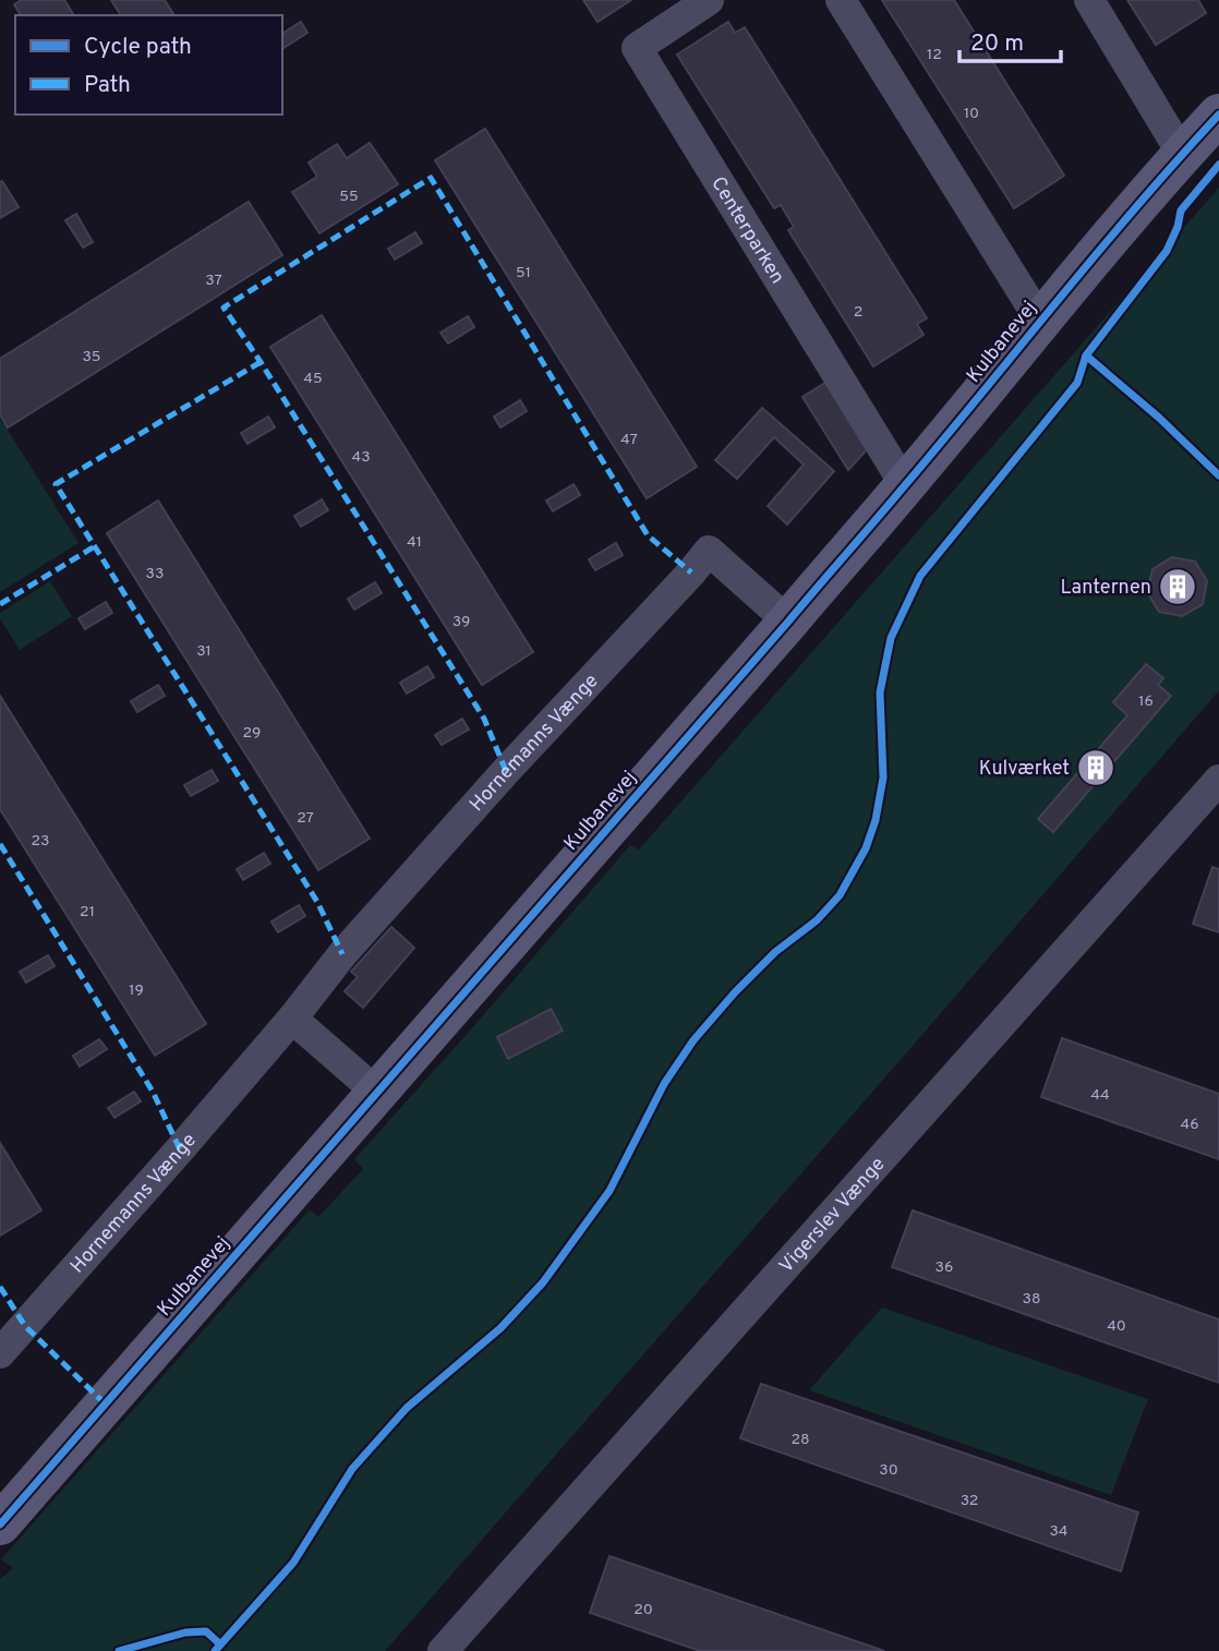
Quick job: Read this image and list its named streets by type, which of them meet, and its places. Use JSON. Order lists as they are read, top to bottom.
{
  "streets": {
    "street": [
      "Centerparken",
      "Kulbanevej",
      "Hornemanns Vænge",
      "Vigerslev Vænge"
    ]
  },
  "crossings": [
    ["Centerparken", "Kulbanevej"],
    ["Kulbanevej", "Hornemanns Vænge"]
  ],
  "places": {
    "building": ["Lanternen", "Kulværket"]
  },
  "house_numbers": [
    "12",
    "10",
    "55",
    "51",
    "37",
    "2",
    "35",
    "45",
    "47",
    "43",
    "41",
    "33",
    "39",
    "31",
    "16",
    "29",
    "27",
    "23",
    "21",
    "19",
    "44",
    "46",
    "36",
    "38",
    "40",
    "28",
    "30",
    "32",
    "34",
    "20"
  ],
  "legend": ["Cycle path", "Path"],
  "scale_bar": "20 m"
}
